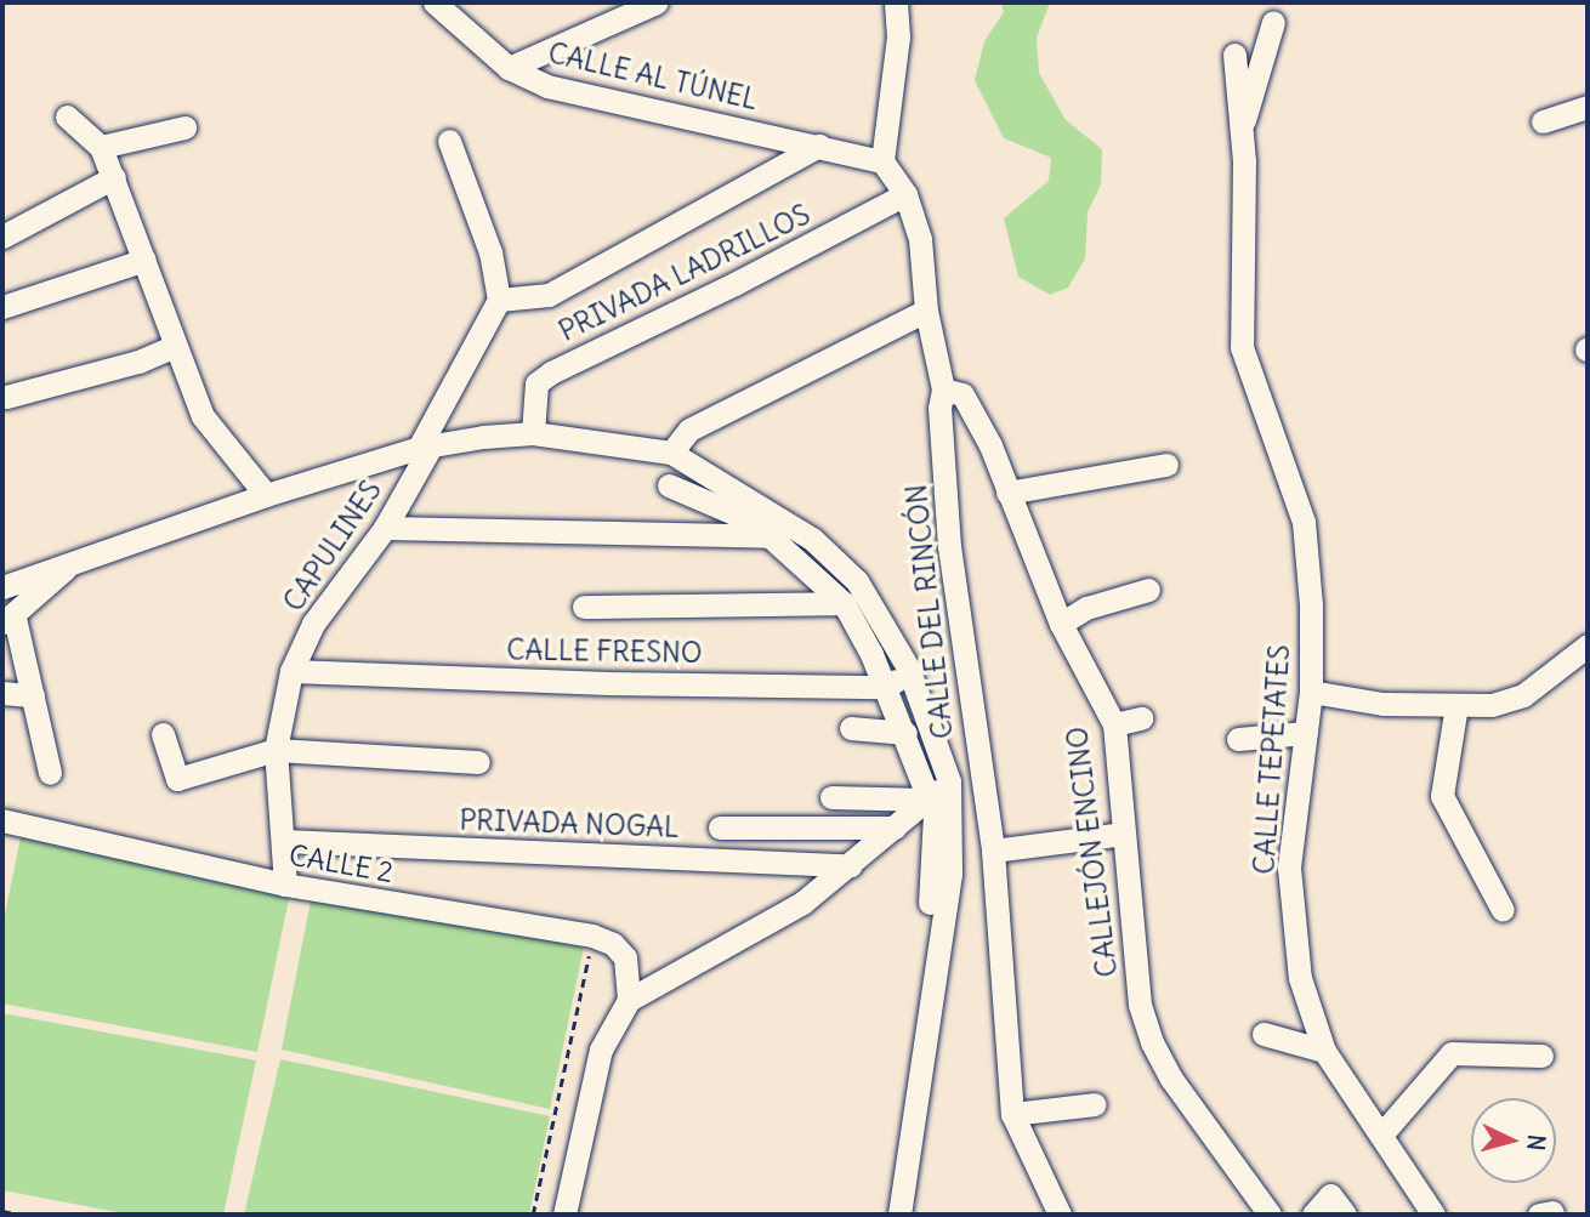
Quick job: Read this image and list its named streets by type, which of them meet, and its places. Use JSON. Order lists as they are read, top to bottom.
{
  "streets": {
    "street": [
      "CALLE AL TÚNEL",
      "PRIVADA LADRILLOS",
      "CAPULINES",
      "CALLE DEL RINCÓN",
      "CALLE FRESNO",
      "CALLE TEPETATES",
      "PRIVADA NOGAL",
      "CALLEJÓN ENCINO",
      "CALLE 2"
    ]
  },
  "crossings": [
    ["CALLE AL TÚNEL", "CALLE DEL RINCÓN"],
    ["PRIVADA LADRILLOS", "CALLE DEL RINCÓN"],
    ["CAPULINES", "CALLE FRESNO"],
    ["CAPULINES", "PRIVADA NOGAL"],
    ["CAPULINES", "CALLE 2"],
    ["CALLE DEL RINCÓN", "CALLEJÓN ENCINO"]
  ],
  "north": "right"
}
